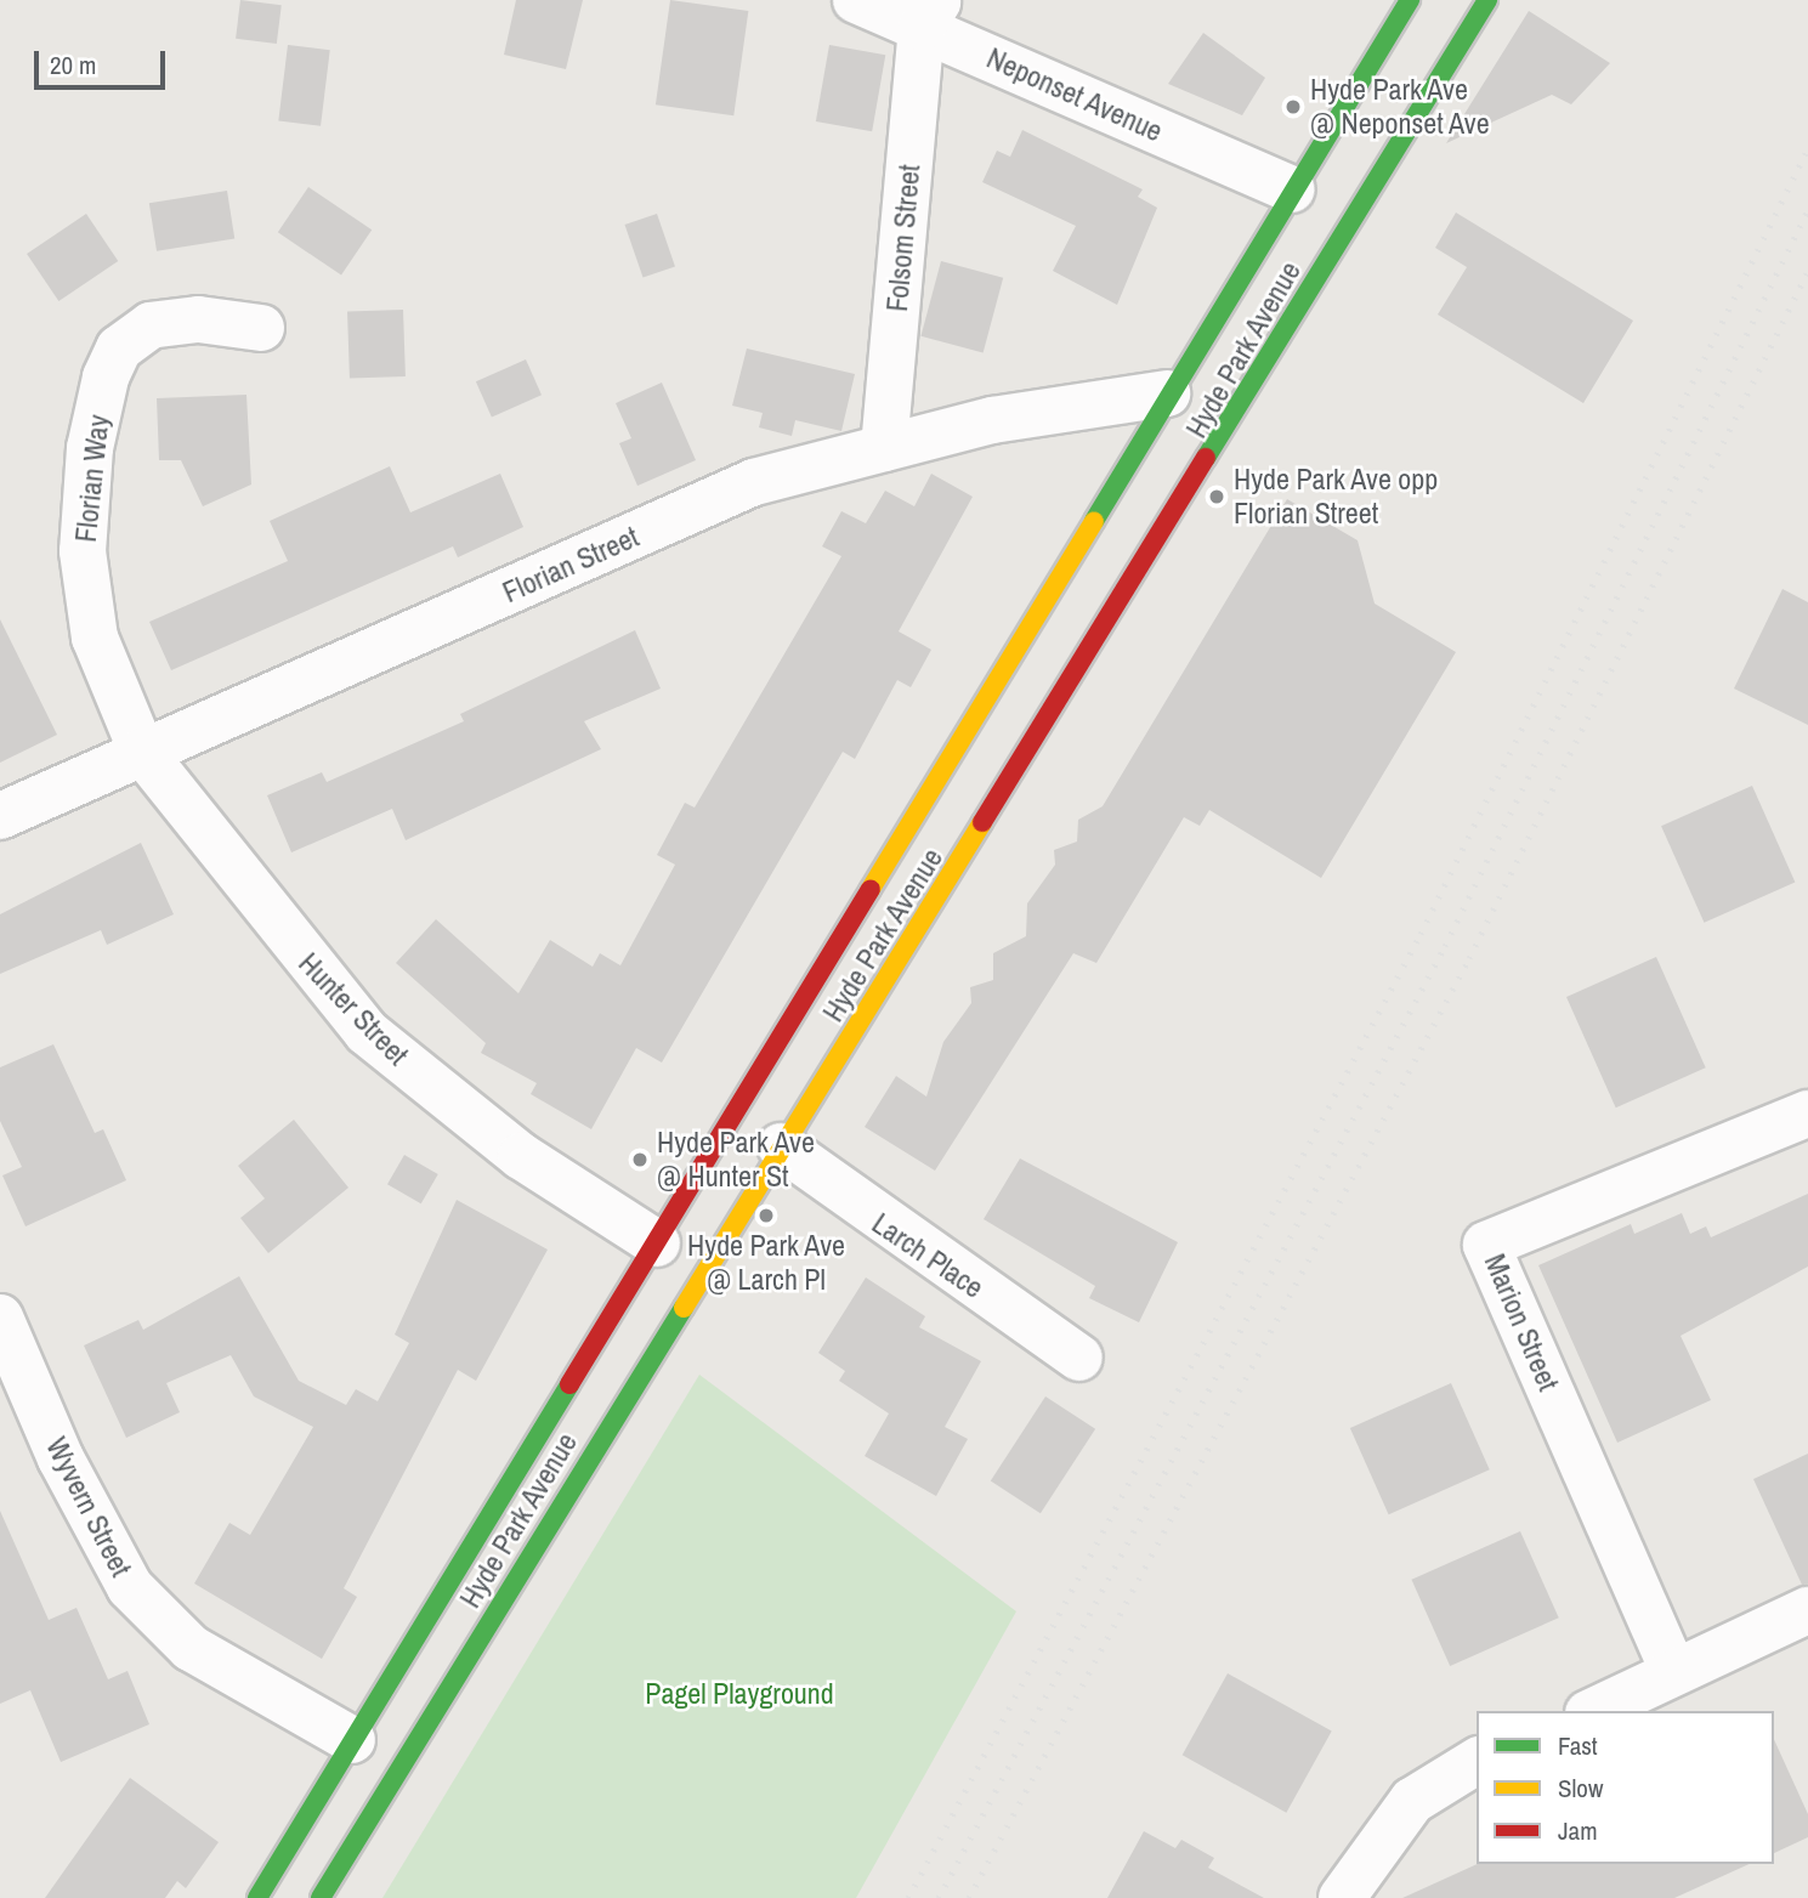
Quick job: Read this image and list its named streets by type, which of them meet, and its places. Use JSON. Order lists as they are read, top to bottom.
{
  "streets": {
    "main road": ["Hyde Park Avenue"],
    "street": [
      "Neponset Avenue",
      "Folsom Street",
      "Florian Way",
      "Florian Street",
      "Hunter Street",
      "Larch Place",
      "Marion Street",
      "Wyvern Street"
    ]
  },
  "crossings": [
    ["Neponset Avenue", "Folsom Street"],
    ["Neponset Avenue", "Hyde Park Avenue"],
    ["Folsom Street", "Florian Street"],
    ["Hyde Park Avenue", "Florian Street"],
    ["Hyde Park Avenue", "Hunter Street"],
    ["Hyde Park Avenue", "Larch Place"],
    ["Hyde Park Avenue", "Wyvern Street"],
    ["Florian Way", "Florian Street"],
    ["Florian Way", "Hunter Street"],
    ["Florian Street", "Hunter Street"]
  ],
  "parks": ["Pagel Playground"],
  "places": [
    "Hyde Park Ave @ Neponset Ave",
    "Hyde Park Ave opp Florian Street",
    "Hyde Park Ave @ Hunter St",
    "Hyde Park Ave @ Larch Pl"
  ],
  "legend": ["Fast", "Slow", "Jam"],
  "scale_bar": "20 m"
}
